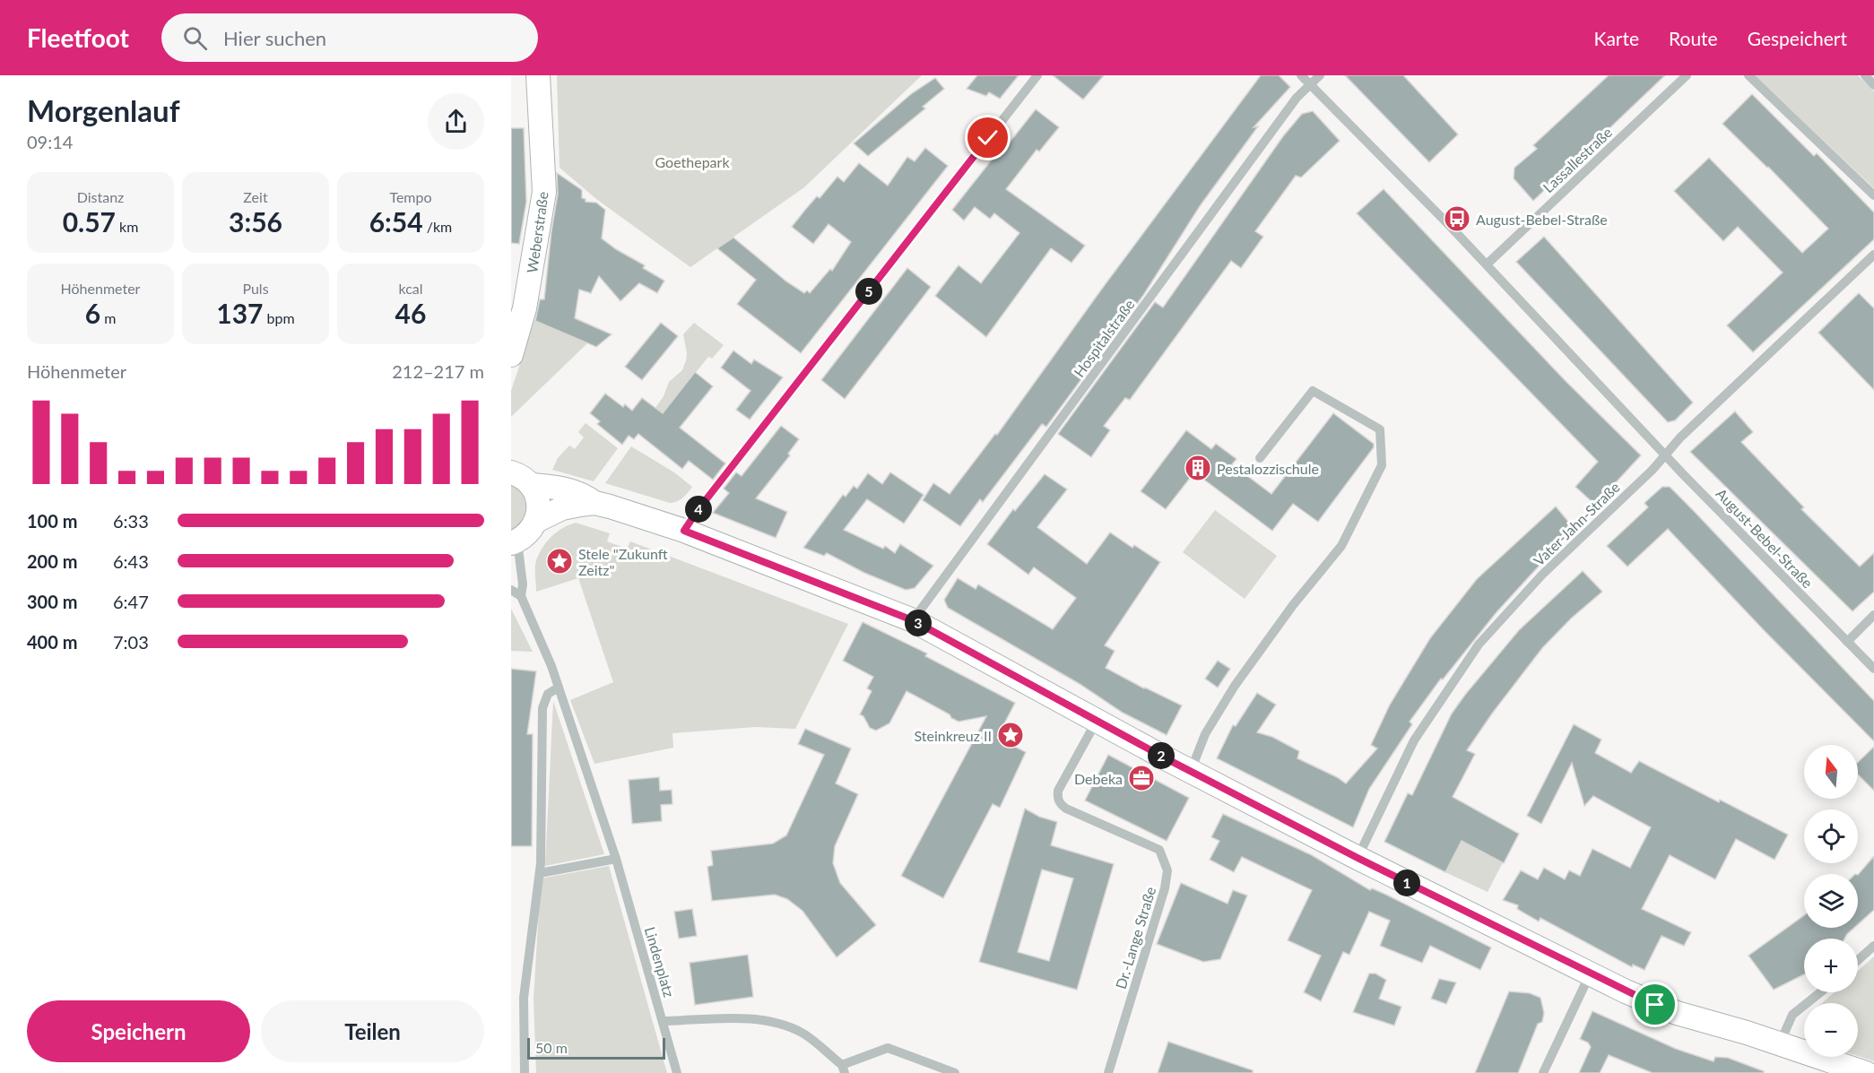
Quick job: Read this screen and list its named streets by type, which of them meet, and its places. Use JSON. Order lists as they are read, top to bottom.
{
  "streets": {
    "main road": ["Weberstraße"],
    "street": [
      "Lassallestraße",
      "Hospitalstraße",
      "Vater-Jahn-Straße",
      "August-Bebel-Straße",
      "Dr.-Lange Straße",
      "Lindenplatz"
    ]
  },
  "crossings": [
    ["Lassallestraße", "August-Bebel-Straße"],
    ["Hospitalstraße", "August-Bebel-Straße"],
    ["Vater-Jahn-Straße", "August-Bebel-Straße"]
  ],
  "parks": ["Goethepark"],
  "places": {
    "bus stop": ["August-Bebel-Straße"],
    "building": ["Pestalozzischule"],
    "place": ["Stele \"Zukunft Zeitz\"", "Steinkreuz II"],
    "office": ["Debeka"]
  },
  "scale_bar": "50 m",
  "north": "top",
  "page": {
    "header": "Fleetfoot",
    "search": "Hier suchen",
    "nav": ["Karte", "Route", "Gespeichert"],
    "heading": ["Morgenlauf", "09:14"],
    "stats": [
      ["Distanz", "0.57 km"],
      ["Zeit", "3:56"],
      ["Tempo", "6:54 /km"],
      ["Höhenmeter", "6 m"],
      ["Puls", "137 bpm"],
      ["kcal", "46"]
    ],
    "pins": [
      "5",
      "4",
      "3",
      "2",
      "1"
    ],
    "chart": ["Höhenmeter", "212–217 m"],
    "list": [
      {
        "name": "100 m",
        "note": "6:33"
      },
      {
        "name": "200 m",
        "note": "6:43"
      },
      {
        "name": "300 m",
        "note": "6:47"
      },
      {
        "name": "400 m",
        "note": "7:03"
      }
    ],
    "map_buttons": ["+", "−"],
    "buttons": ["Speichern", "Teilen"],
    "scale": "50 m"
  }
}
